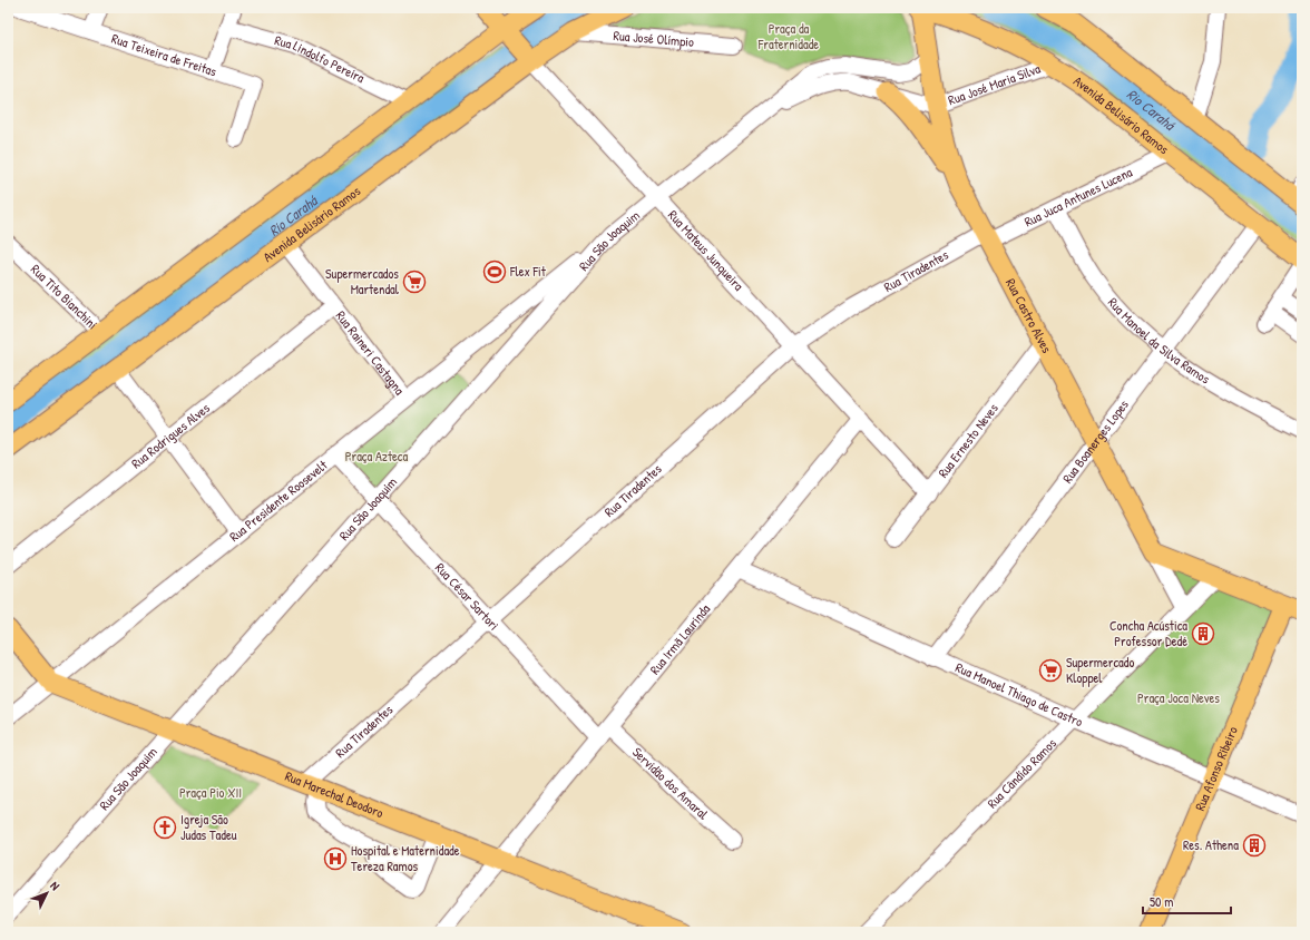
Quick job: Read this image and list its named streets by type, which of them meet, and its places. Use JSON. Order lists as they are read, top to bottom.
{
  "streets": {
    "main road": [
      "Avenida Belisário Ramos",
      "Rua Mateus Junqueira",
      "Rua Castro Alves",
      "Rua Afonso Ribeiro",
      "Rua Marechal Deodoro"
    ],
    "street": [
      "Rua José Olímpio",
      "Rua Teixeira de Freitas",
      "Rua Lindolfo Pereira",
      "Rua José Maria Silva",
      "Rua Juca Antunes Lucena",
      "Rua São Joaquim",
      "Rua Tiradentes",
      "Rua Tito Bianchini",
      "Rua Manoel da Silva Ramos",
      "Rua Raineri Castagna",
      "Rua Rodrigues Alves",
      "Rua Ernesto Neves",
      "Rua Boanerges Lopes",
      "Rua Presidente Roosevelt",
      "Rua César Sartori",
      "Rua Irmã Laurinda",
      "Rua Manoel Thiago de Castro",
      "Rua Cândido Ramos",
      "Servidão dos Amaral"
    ]
  },
  "crossings": [
    ["Rua José Olímpio", "Avenida Belisário Ramos"],
    ["Rua José Maria Silva", "Avenida Belisário Ramos"],
    ["Rua José Maria Silva", "Rua São Joaquim"],
    ["Rua José Maria Silva", "Rua Castro Alves"],
    ["Avenida Belisário Ramos", "Rua Juca Antunes Lucena"],
    ["Avenida Belisário Ramos", "Rua Mateus Junqueira"],
    ["Avenida Belisário Ramos", "Rua Castro Alves"],
    ["Avenida Belisário Ramos", "Rua Raineri Castagna"],
    ["Avenida Belisário Ramos", "Rua Boanerges Lopes"],
    ["Rua Juca Antunes Lucena", "Rua Tiradentes"],
    ["Rua Juca Antunes Lucena", "Rua Castro Alves"],
    ["Rua Juca Antunes Lucena", "Rua Manoel da Silva Ramos"],
    ["Rua São Joaquim", "Rua Mateus Junqueira"],
    ["Rua São Joaquim", "Rua Castro Alves"],
    ["Rua São Joaquim", "Rua Presidente Roosevelt"],
    ["Rua São Joaquim", "Rua César Sartori"],
    ["Rua São Joaquim", "Rua Marechal Deodoro"],
    ["Rua Mateus Junqueira", "Rua Tiradentes"],
    ["Rua Mateus Junqueira", "Rua Ernesto Neves"],
    ["Rua Mateus Junqueira", "Rua Irmã Laurinda"],
    ["Rua Tiradentes", "Rua Castro Alves"],
    ["Rua Tiradentes", "Rua César Sartori"],
    ["Rua Tiradentes", "Rua Marechal Deodoro"],
    ["Rua Castro Alves", "Rua Ernesto Neves"],
    ["Rua Castro Alves", "Rua Boanerges Lopes"],
    ["Rua Castro Alves", "Rua Cândido Ramos"],
    ["Rua Manoel da Silva Ramos", "Rua Boanerges Lopes"],
    ["Rua Raineri Castagna", "Rua Rodrigues Alves"],
    ["Rua Raineri Castagna", "Rua Presidente Roosevelt"],
    ["Rua Boanerges Lopes", "Rua Manoel Thiago de Castro"],
    ["Rua Presidente Roosevelt", "Rua César Sartori"],
    ["Rua Presidente Roosevelt", "Rua Marechal Deodoro"],
    ["Rua César Sartori", "Rua Irmã Laurinda"],
    ["Rua Irmã Laurinda", "Rua Manoel Thiago de Castro"],
    ["Rua Irmã Laurinda", "Servidão dos Amaral"],
    ["Rua Irmã Laurinda", "Rua Marechal Deodoro"],
    ["Rua Manoel Thiago de Castro", "Rua Afonso Ribeiro"],
    ["Rua Manoel Thiago de Castro", "Rua Cândido Ramos"]
  ],
  "water": ["Rio Carahá"],
  "parks": [
    "Praça da Fraternidade",
    "Praça Azteca",
    "Praça Joca Neves",
    "Praça Pio XII"
  ],
  "places": {
    "sports": ["Flex Fit"],
    "supermarket": ["Supermercados Martendal", "Supermercado Kloppel"],
    "building": ["Concha Acústica Professor Dedé", "Res. Athena"],
    "church": ["Igreja São Judas Tadeu"],
    "hospital": ["Hospital e Maternidade Tereza Ramos"]
  },
  "scale_bar": "50 m",
  "north": "top right"
}
